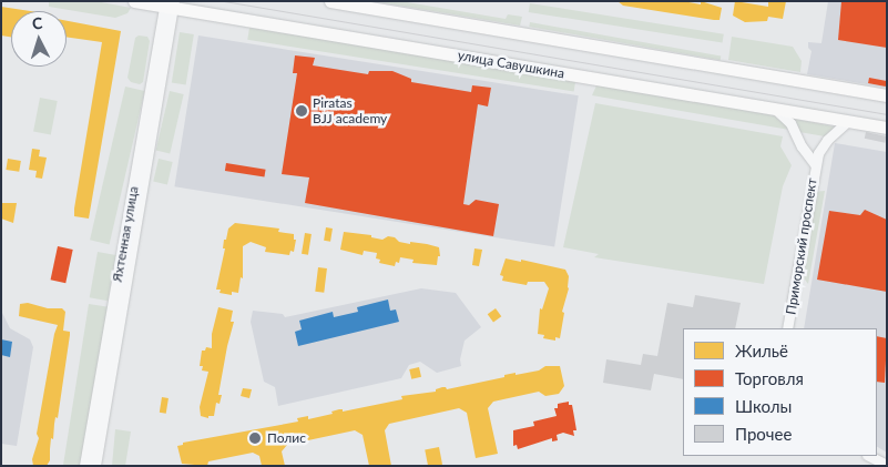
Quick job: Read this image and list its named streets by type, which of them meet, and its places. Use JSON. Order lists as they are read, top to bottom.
{
  "streets": {
    "main road": ["улица Савушкина"],
    "street": ["Яхтенная улица", "Приморский проспект"]
  },
  "crossings": [
    ["улица Савушкина", "Яхтенная улица"],
    ["улица Савушкина", "Приморский проспект"]
  ],
  "places": ["Piratas BJJ academy", "Полис"],
  "legend": [
    "Жильё",
    "Торговля",
    "Школы",
    "Прочее"
  ],
  "north": "top"
}
